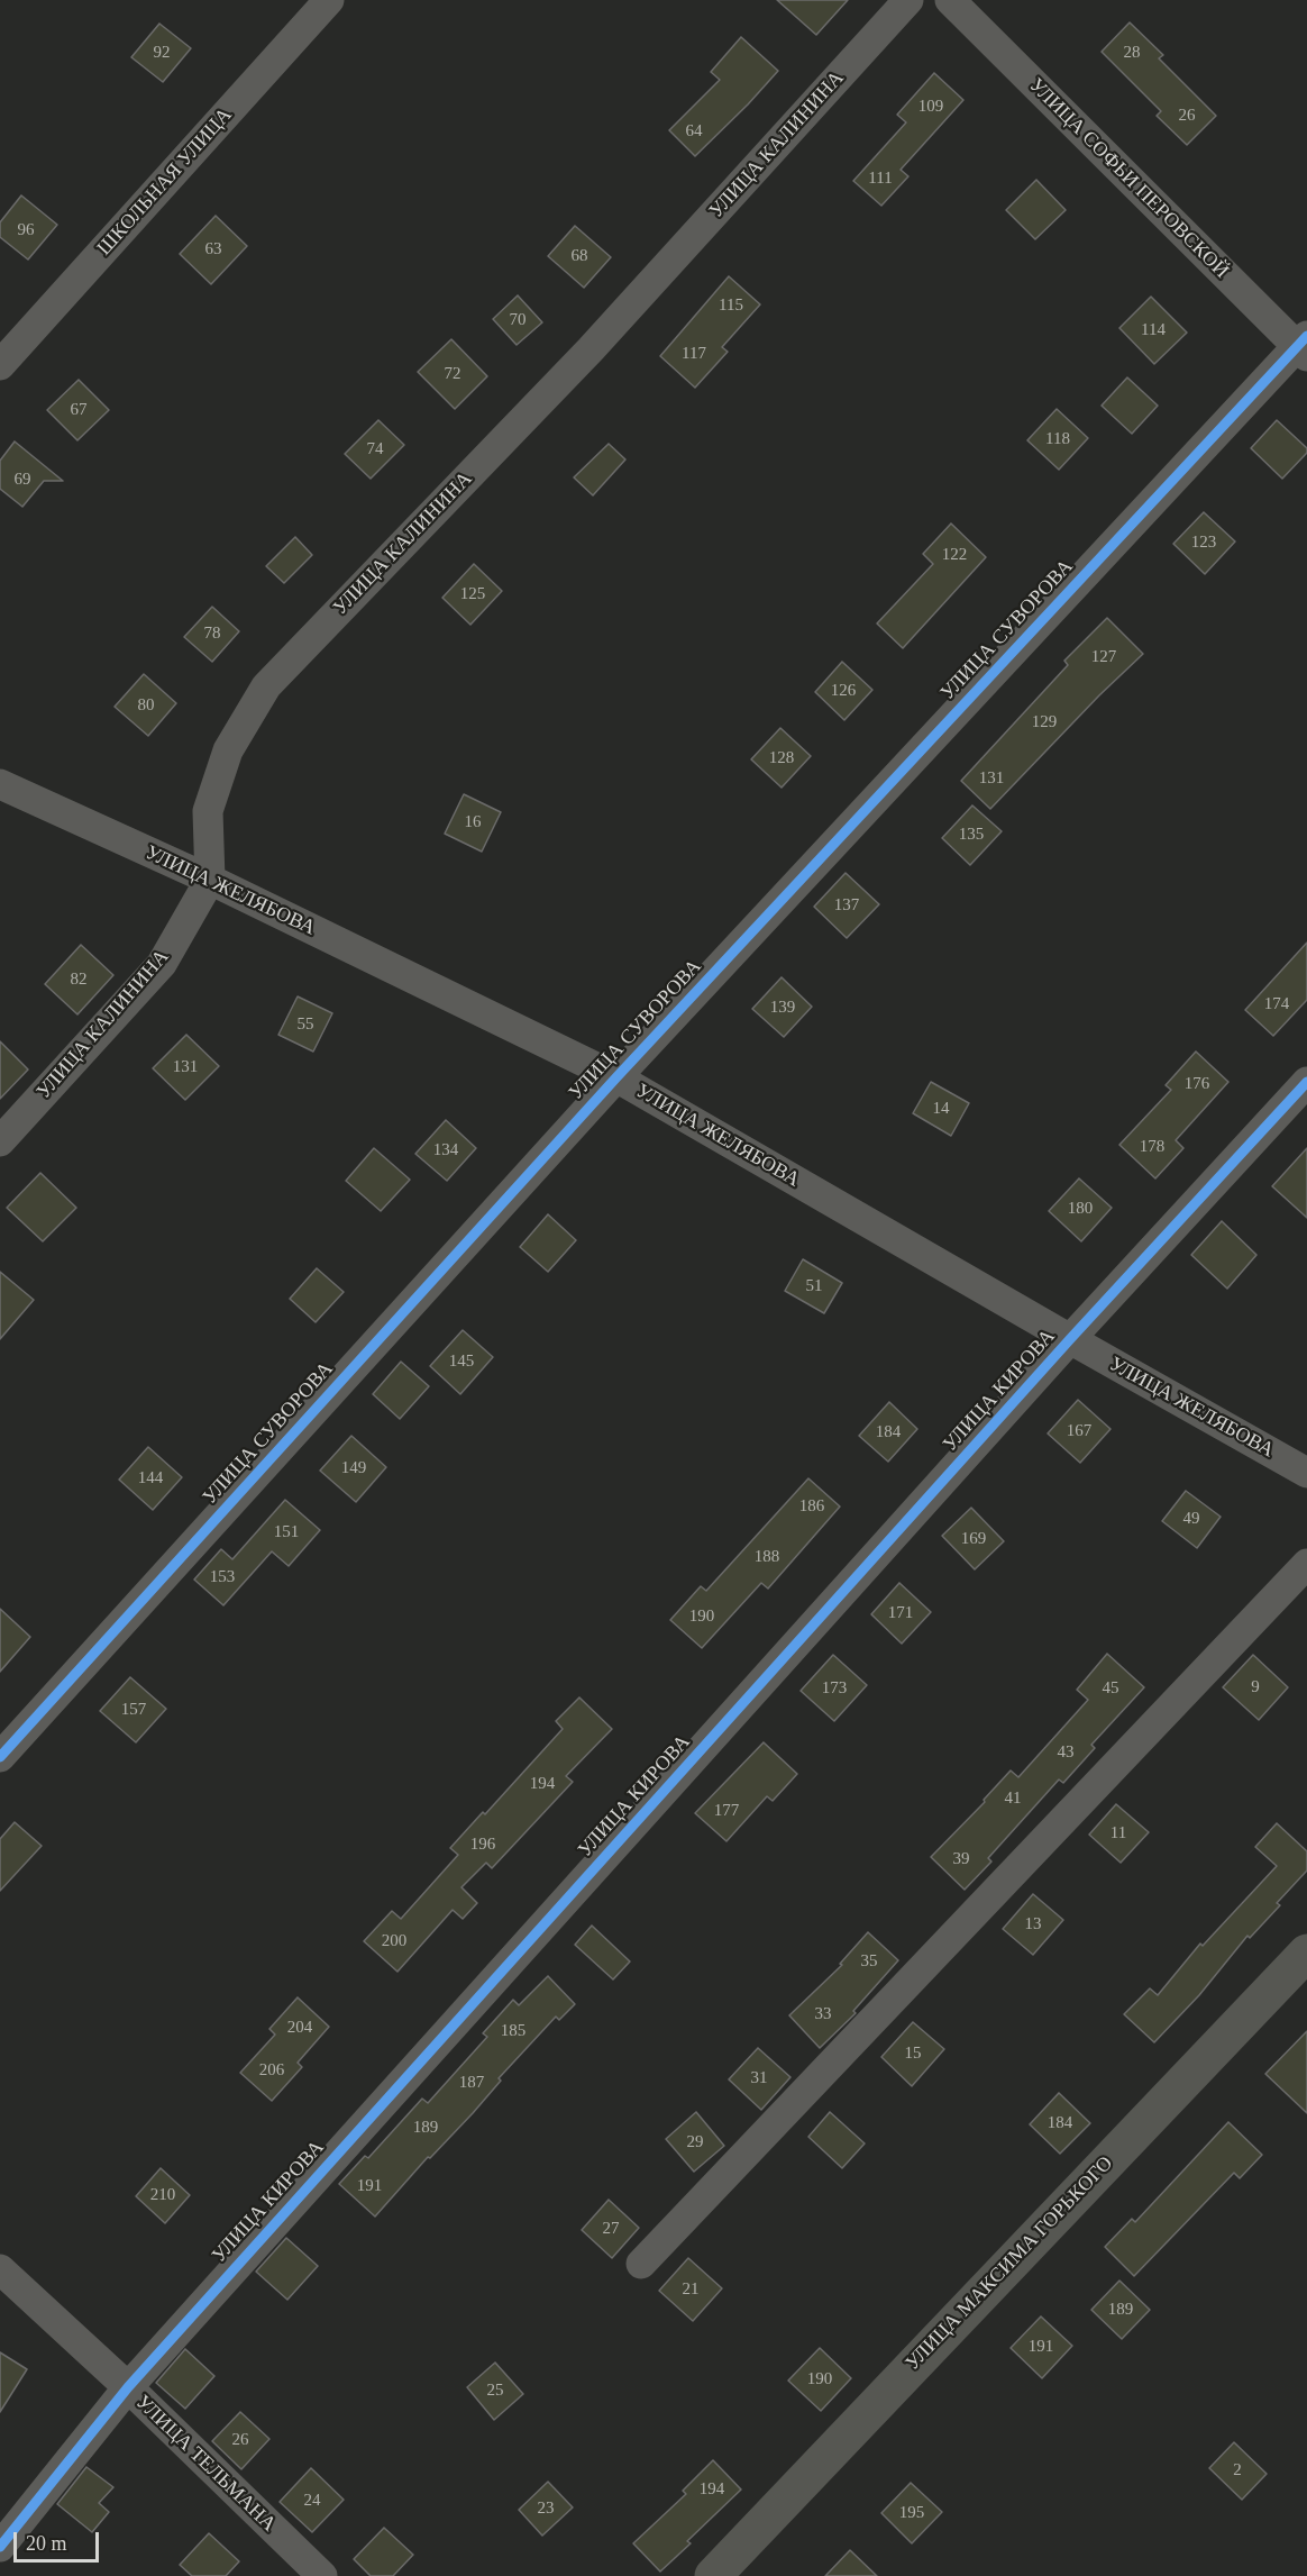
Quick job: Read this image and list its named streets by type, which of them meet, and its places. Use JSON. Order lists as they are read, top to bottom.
{
  "streets": {
    "street": [
      "УЛИЦА КАЛИНИНА",
      "УЛИЦА СОФЬИ ПЕРОВСКОЙ",
      "ШКОЛЬНАЯ УЛИЦА",
      "УЛИЦА СУВОРОВА",
      "УЛИЦА ЖЕЛЯБОВА",
      "УЛИЦА КИРОВА",
      "УЛИЦА МАКСИМА ГОРЬКОГО",
      "УЛИЦА ТЕЛЬМАНА"
    ]
  },
  "crossings": [
    ["УЛИЦА КАЛИНИНА", "УЛИЦА ЖЕЛЯБОВА"],
    ["УЛИЦА СОФЬИ ПЕРОВСКОЙ", "УЛИЦА СУВОРОВА"],
    ["УЛИЦА СУВОРОВА", "УЛИЦА ЖЕЛЯБОВА"],
    ["УЛИЦА ЖЕЛЯБОВА", "УЛИЦА КИРОВА"],
    ["УЛИЦА КИРОВА", "УЛИЦА ТЕЛЬМАНА"]
  ],
  "house_numbers": [
    "92",
    "28",
    "109",
    "26",
    "64",
    "111",
    "96",
    "63",
    "68",
    "115",
    "70",
    "114",
    "117",
    "72",
    "67",
    "118",
    "74",
    "69",
    "123",
    "122",
    "125",
    "78",
    "127",
    "126",
    "80",
    "129",
    "128",
    "131",
    "16",
    "135",
    "137",
    "82",
    "174",
    "139",
    "55",
    "131",
    "176",
    "14",
    "178",
    "134",
    "180",
    "51",
    "145",
    "167",
    "184",
    "149",
    "144",
    "186",
    "49",
    "151",
    "169",
    "188",
    "153",
    "171",
    "190",
    "9",
    "173",
    "45",
    "157",
    "43",
    "194",
    "41",
    "177",
    "11",
    "196",
    "39",
    "13",
    "200",
    "35",
    "33",
    "204",
    "185",
    "15",
    "206",
    "31",
    "187",
    "184",
    "189",
    "29",
    "191",
    "210",
    "27",
    "21",
    "189",
    "191",
    "190",
    "25",
    "26",
    "2",
    "194",
    "24",
    "23",
    "195"
  ],
  "scale_bar": "20 m"
}
